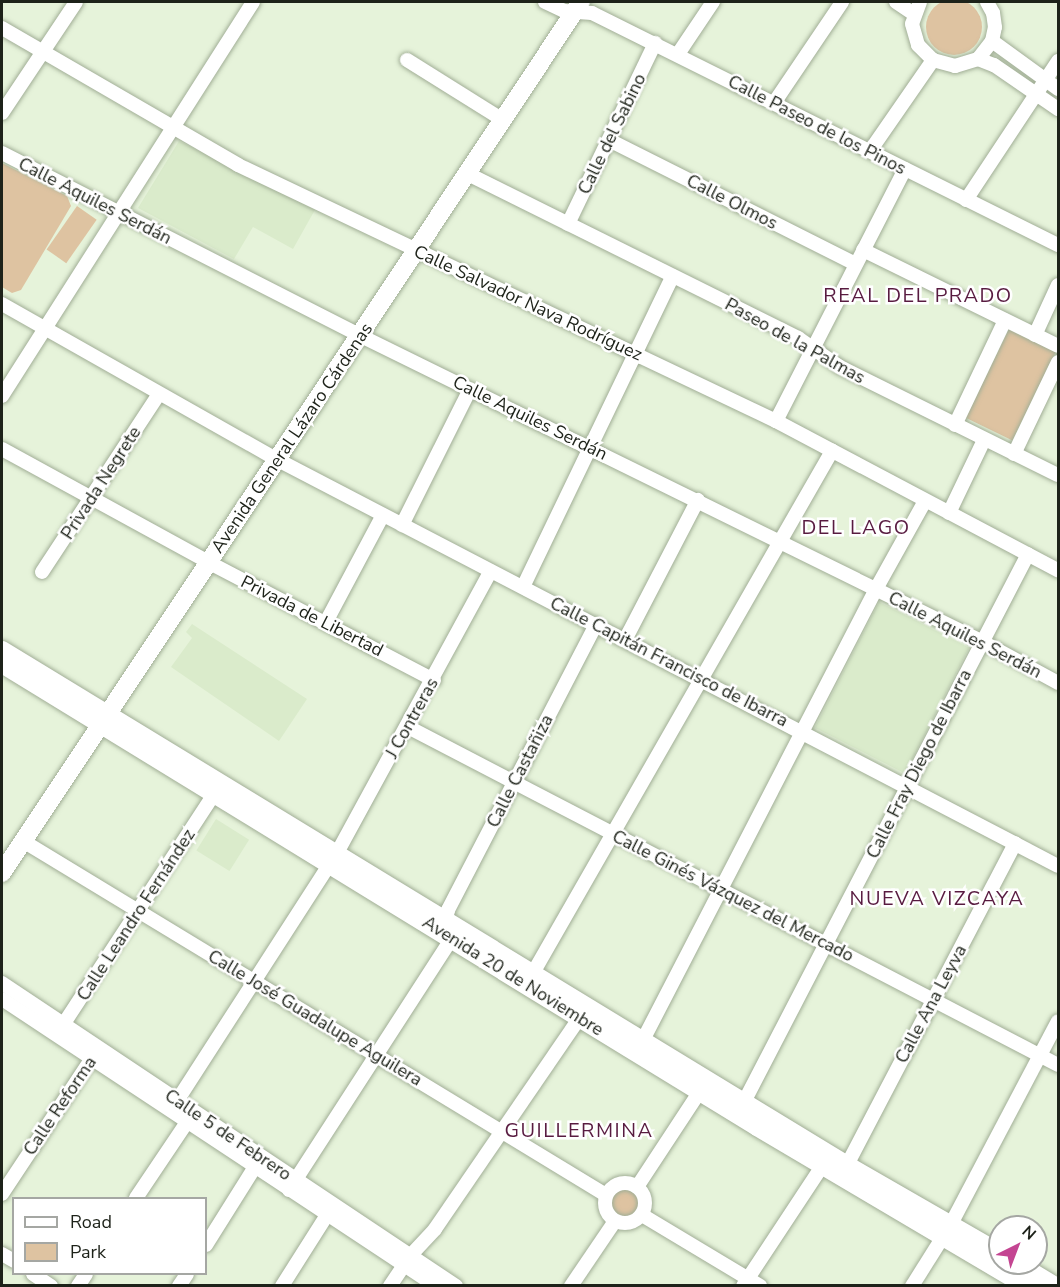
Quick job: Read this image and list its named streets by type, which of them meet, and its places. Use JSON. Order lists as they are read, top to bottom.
{
  "streets": {
    "main road": ["Avenida General Lázaro Cárdenas", "Avenida 20 de Noviembre"],
    "street": [
      "Calle Paseo de los Pinos",
      "Calle del Sabino",
      "Calle Aquiles Serdán",
      "Calle Olmos",
      "Calle Salvador Nava Rodríguez",
      "Paseo de la Palmas",
      "Privada Negrete",
      "Privada de Libertad",
      "Calle Capitán Francisco de Ibarra",
      "J Contreras",
      "Calle Fray Diego de Ibarra",
      "Calle Castañiza",
      "Calle Ginés Vázquez del Mercado",
      "Calle Leandro Fernández",
      "Calle Ana Leyva",
      "Calle José Guadalupe Aguilera",
      "Calle Reforma",
      "Calle 5 de Febrero"
    ]
  },
  "crossings": [
    ["Calle Paseo de los Pinos", "Calle del Sabino"],
    ["Calle Paseo de los Pinos", "Avenida General Lázaro Cárdenas"],
    ["Calle del Sabino", "Calle Olmos"],
    ["Calle del Sabino", "Paseo de la Palmas"],
    ["Calle Aquiles Serdán", "Avenida General Lázaro Cárdenas"],
    ["Calle Aquiles Serdán", "Calle Fray Diego de Ibarra"],
    ["Calle Salvador Nava Rodríguez", "Avenida General Lázaro Cárdenas"],
    ["Calle Salvador Nava Rodríguez", "Calle Fray Diego de Ibarra"],
    ["Paseo de la Palmas", "Avenida General Lázaro Cárdenas"],
    ["Avenida General Lázaro Cárdenas", "Privada de Libertad"],
    ["Avenida General Lázaro Cárdenas", "Calle Capitán Francisco de Ibarra"],
    ["Avenida General Lázaro Cárdenas", "Avenida 20 de Noviembre"],
    ["Avenida General Lázaro Cárdenas", "Calle José Guadalupe Aguilera"],
    ["Privada Negrete", "Privada de Libertad"],
    ["Privada Negrete", "Calle Capitán Francisco de Ibarra"],
    ["Privada de Libertad", "J Contreras"],
    ["Calle Capitán Francisco de Ibarra", "J Contreras"],
    ["Calle Capitán Francisco de Ibarra", "Calle Fray Diego de Ibarra"],
    ["Calle Capitán Francisco de Ibarra", "Calle Castañiza"],
    ["Calle Capitán Francisco de Ibarra", "Calle Ana Leyva"],
    ["J Contreras", "Calle Ginés Vázquez del Mercado"],
    ["J Contreras", "Avenida 20 de Noviembre"],
    ["J Contreras", "Calle José Guadalupe Aguilera"],
    ["J Contreras", "Calle 5 de Febrero"],
    ["Calle Fray Diego de Ibarra", "Calle Ginés Vázquez del Mercado"],
    ["Calle Fray Diego de Ibarra", "Avenida 20 de Noviembre"],
    ["Calle Castañiza", "Calle Ginés Vázquez del Mercado"],
    ["Calle Castañiza", "Avenida 20 de Noviembre"],
    ["Calle Castañiza", "Calle José Guadalupe Aguilera"],
    ["Calle Castañiza", "Calle 5 de Febrero"],
    ["Calle Ginés Vázquez del Mercado", "Calle Ana Leyva"],
    ["Calle Leandro Fernández", "Avenida 20 de Noviembre"],
    ["Calle Leandro Fernández", "Calle José Guadalupe Aguilera"],
    ["Calle Leandro Fernández", "Calle 5 de Febrero"],
    ["Avenida 20 de Noviembre", "Calle Ana Leyva"],
    ["Calle Reforma", "Calle 5 de Febrero"]
  ],
  "districts": [
    "REAL DEL PRADO",
    "DEL LAGO",
    "NUEVA VIZCAYA",
    "GUILLERMINA"
  ],
  "legend": ["Road", "Park"],
  "north": "top right"
}
